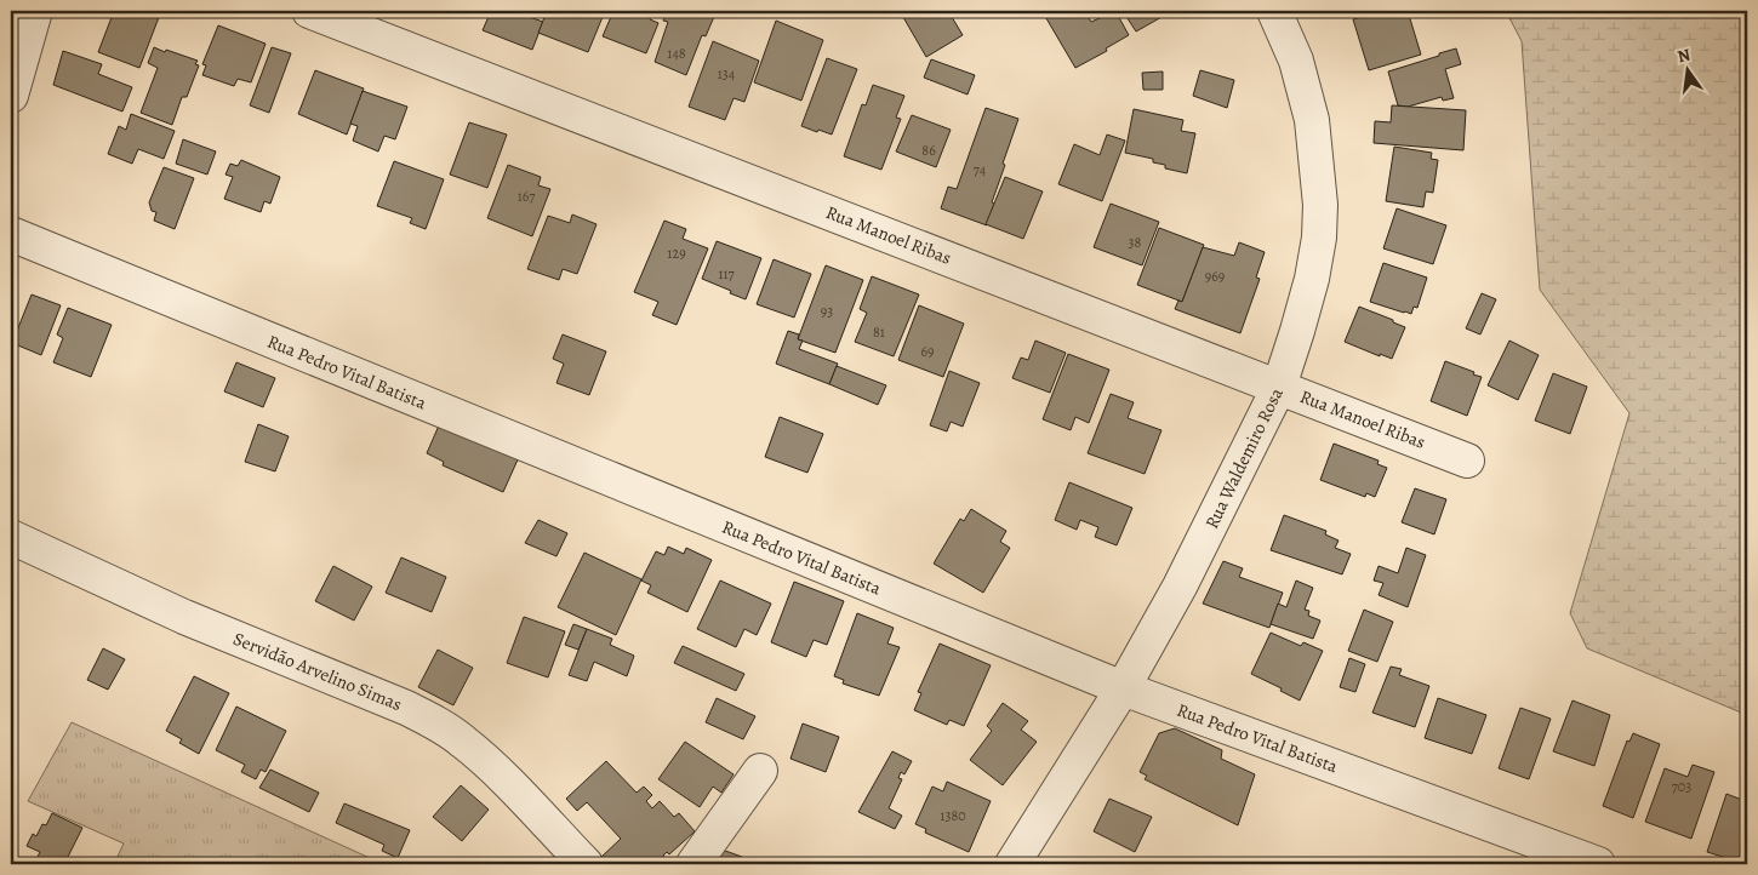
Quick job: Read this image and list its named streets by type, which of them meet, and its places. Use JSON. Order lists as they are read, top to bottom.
{
  "streets": {
    "street": [
      "Rua Manoel Ribas",
      "Rua Pedro Vital Batista",
      "Rua Waldemiro Rosa",
      "Servidão Arvelino Simas"
    ]
  },
  "crossings": [
    ["Rua Manoel Ribas", "Rua Waldemiro Rosa"],
    ["Rua Pedro Vital Batista", "Rua Waldemiro Rosa"]
  ],
  "house_numbers": [
    "148",
    "134",
    "86",
    "74",
    "167",
    "38",
    "129",
    "117",
    "969",
    "93",
    "81",
    "69",
    "703",
    "1380"
  ],
  "north": "top"
}
